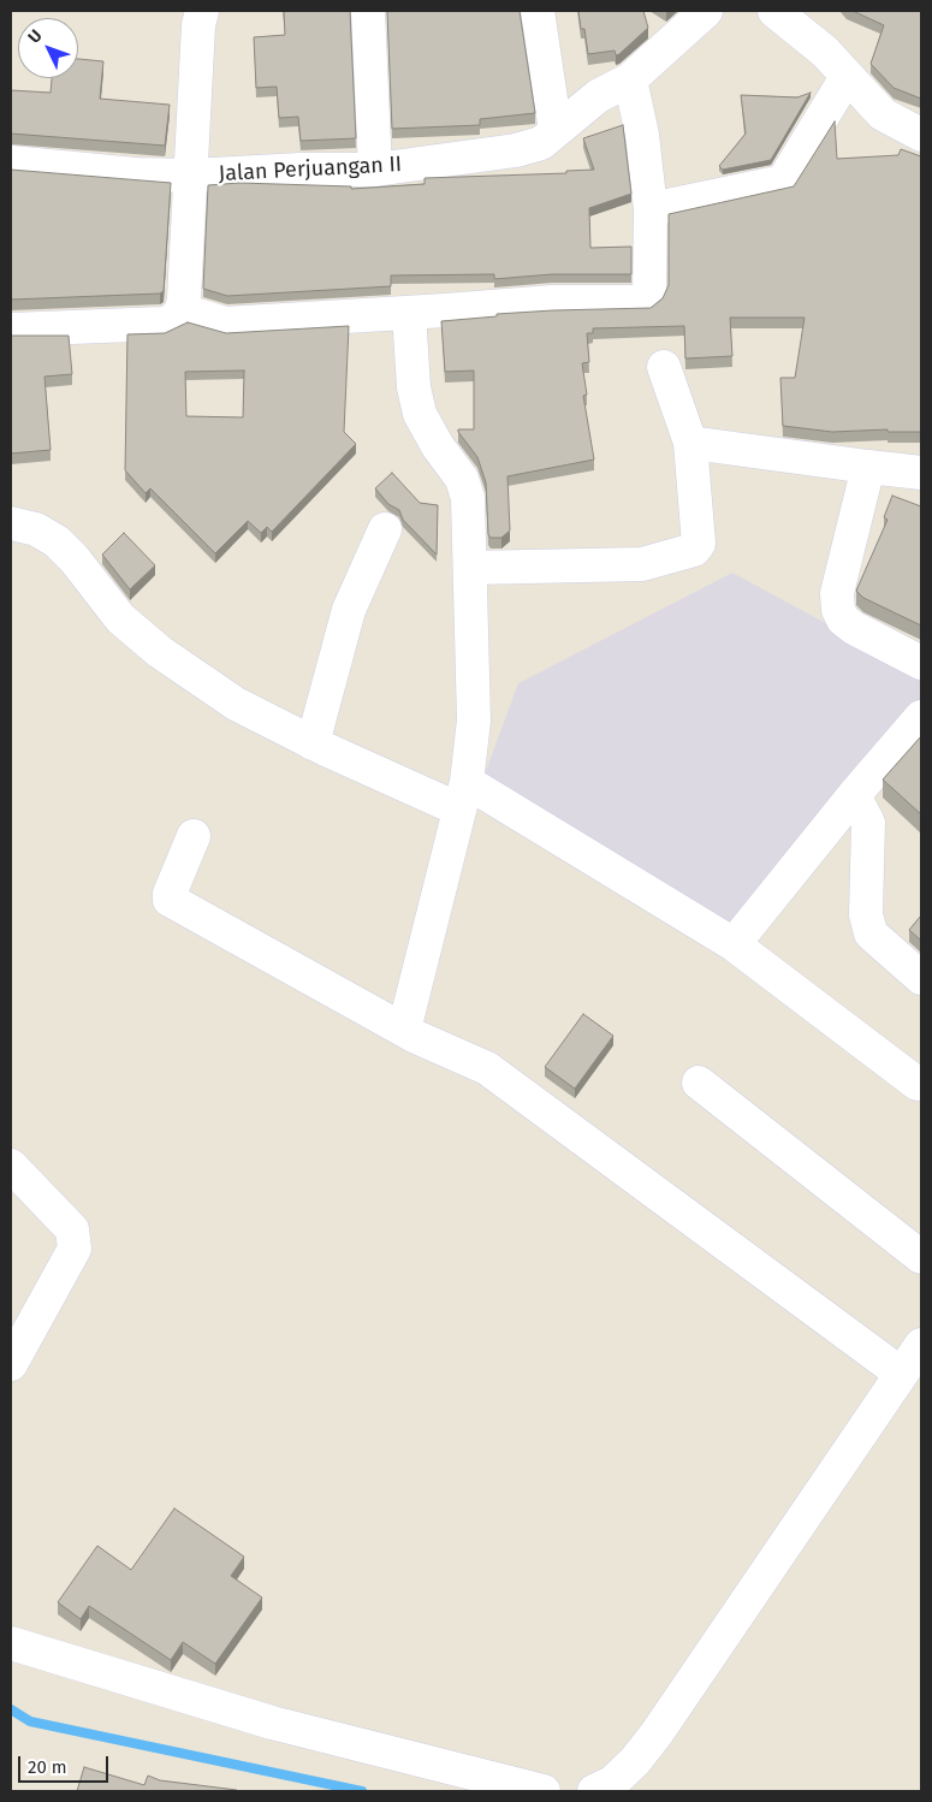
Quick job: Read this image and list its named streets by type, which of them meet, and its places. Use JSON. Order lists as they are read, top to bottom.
{
  "streets": {
    "street": ["Jalan Perjuangan II"]
  },
  "scale_bar": "20 m",
  "north": "top left"
}
